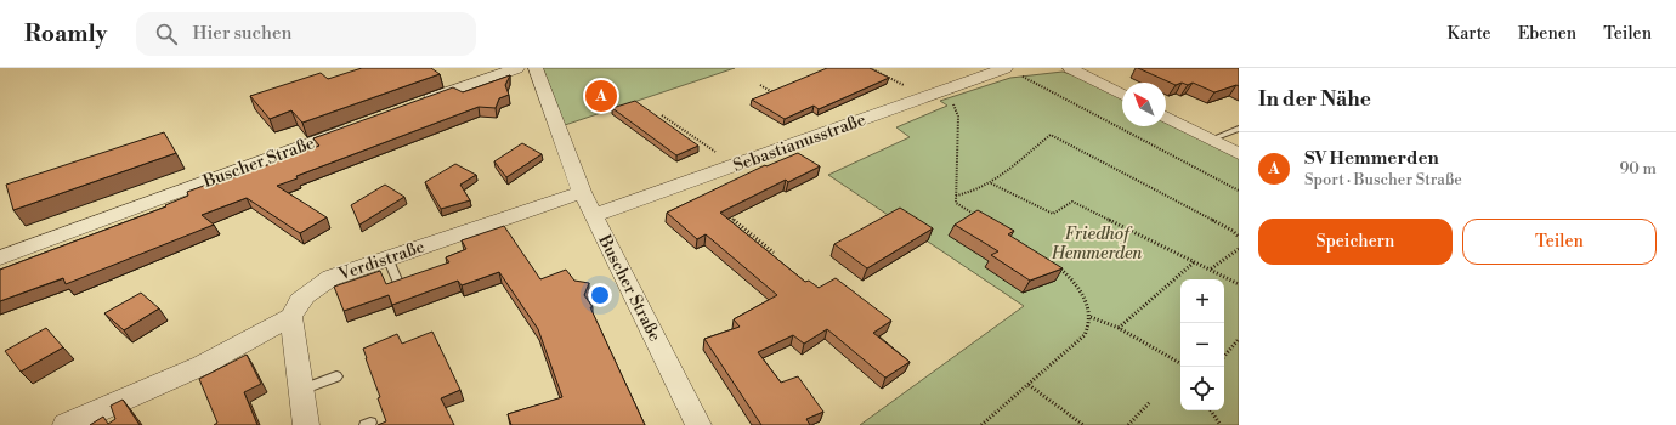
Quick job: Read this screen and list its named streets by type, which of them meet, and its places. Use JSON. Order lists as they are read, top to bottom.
{
  "streets": {
    "street": ["Sebastianusstraße", "Buscher Straße", "Verdistraße"]
  },
  "crossings": [
    ["Sebastianusstraße", "Buscher Straße"],
    ["Buscher Straße", "Verdistraße"]
  ],
  "parks": ["Friedhof Hemmerden"],
  "north": "top left",
  "page": {
    "header": "Roamly",
    "search": "Hier suchen",
    "nav": ["Karte", "Ebenen", "Teilen"],
    "heading": "In der Nähe",
    "pins": "A",
    "list": [
      {
        "mark": "A",
        "name": "SV Hemmerden",
        "note": "Sport · Buscher Straße",
        "value": "90 m"
      }
    ],
    "buttons": ["Speichern", "Teilen"],
    "map_buttons": ["+", "−"]
  }
}
